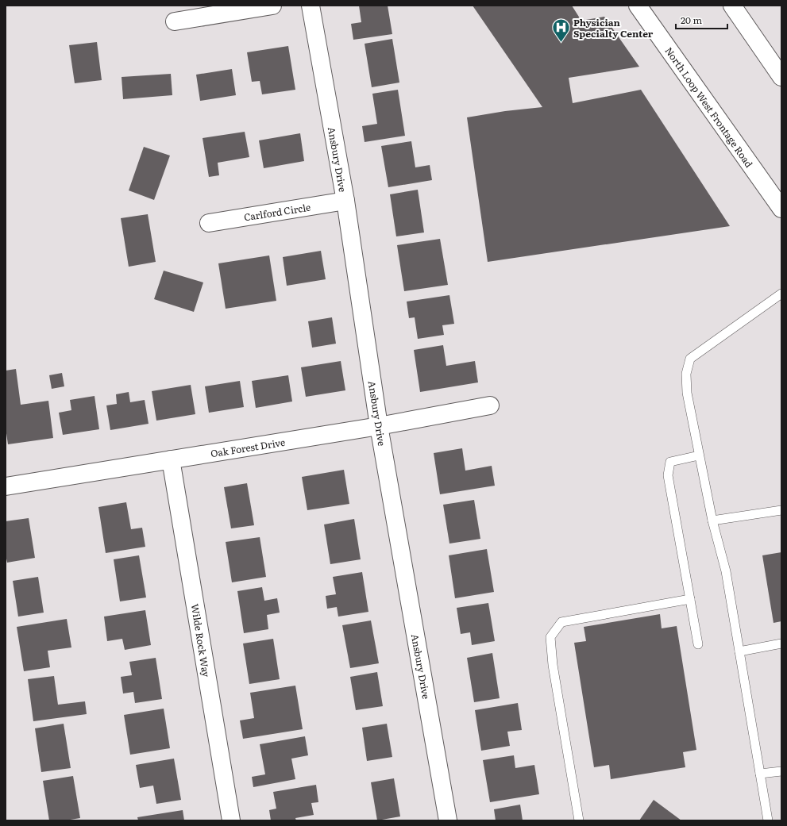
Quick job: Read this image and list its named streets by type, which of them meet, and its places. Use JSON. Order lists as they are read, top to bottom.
{
  "streets": {
    "main road": [
      "North Loop West Frontage Road",
      "Ansbury Drive",
      "Carlford Circle",
      "Oak Forest Drive",
      "Wilde Rock Way"
    ]
  },
  "crossings": [
    ["Ansbury Drive", "Carlford Circle"],
    ["Ansbury Drive", "Oak Forest Drive"],
    ["Oak Forest Drive", "Wilde Rock Way"]
  ],
  "places": {
    "hospital": ["Physician Specialty Center"]
  },
  "scale_bar": "20 m"
}
